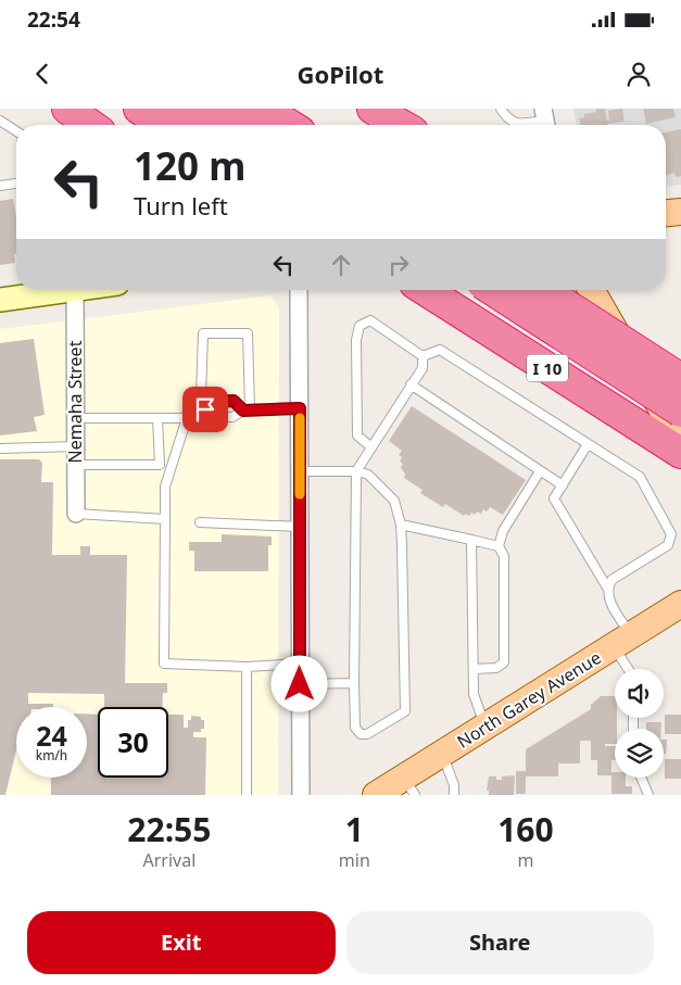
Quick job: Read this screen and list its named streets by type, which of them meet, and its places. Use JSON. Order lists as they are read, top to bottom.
{
  "streets": {
    "highway": ["I 10"],
    "main road": ["North Garey Avenue"],
    "street": ["Nemaha Street"]
  },
  "page": {
    "status": "22:54",
    "header": "GoPilot",
    "turn": ["120 m", "Turn left"],
    "speed": "24 km/h",
    "limit": "30",
    "eta": [
      "22:55",
      "Arrival",
      "1",
      "min",
      "160",
      "m"
    ],
    "buttons": ["Exit", "Share"]
  }
}
